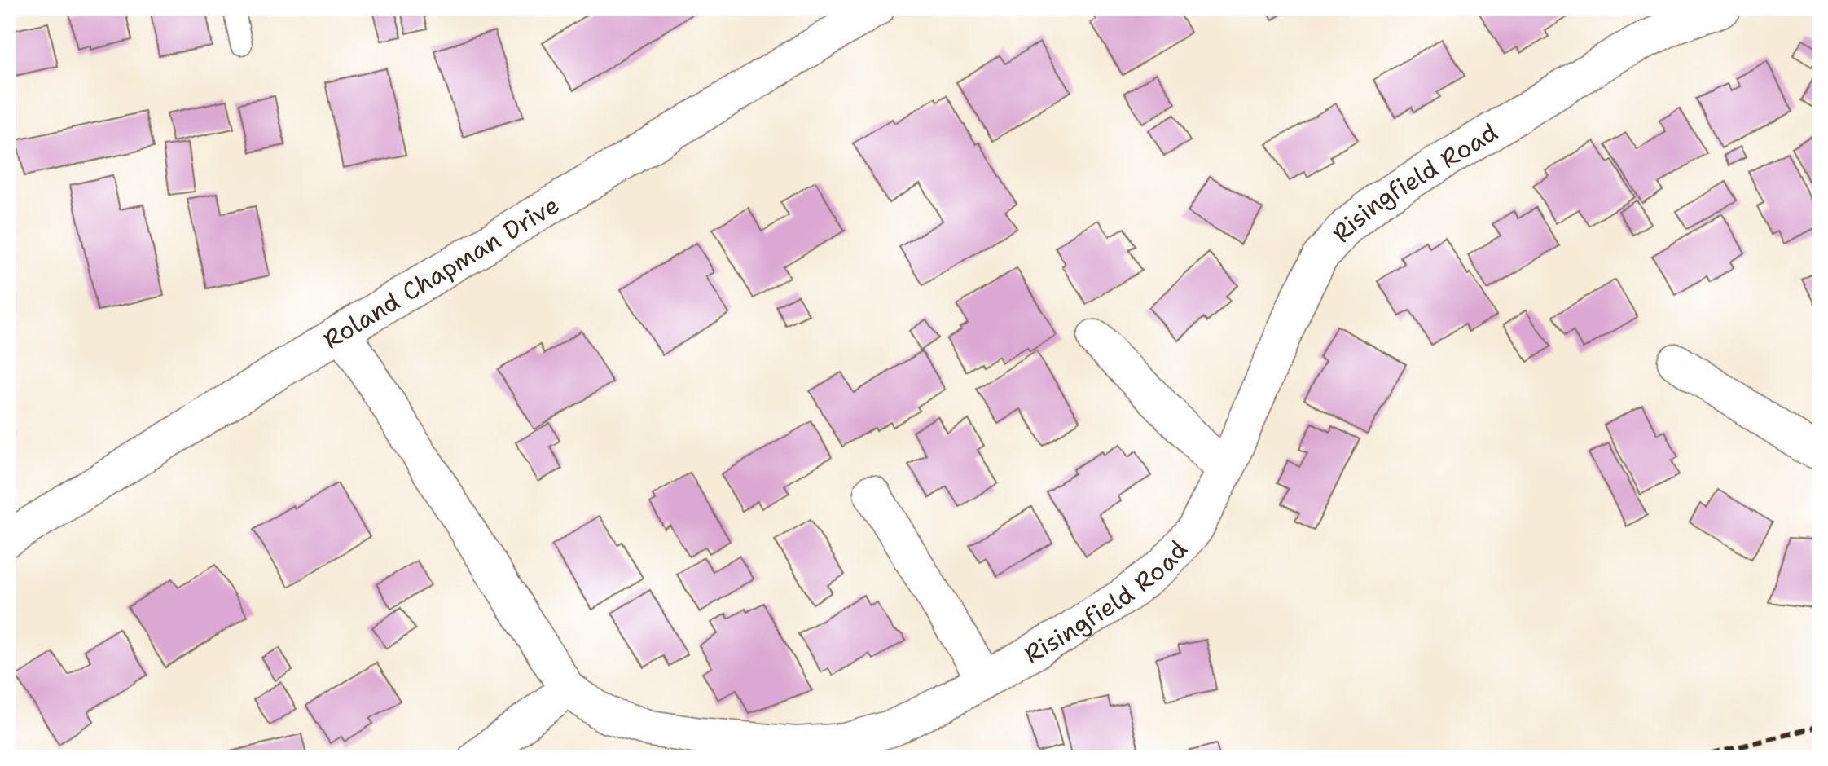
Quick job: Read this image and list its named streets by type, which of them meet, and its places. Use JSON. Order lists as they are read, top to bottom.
{
  "streets": {
    "street": ["Risingfield Road", "Roland Chapman Drive"]
  }
}
